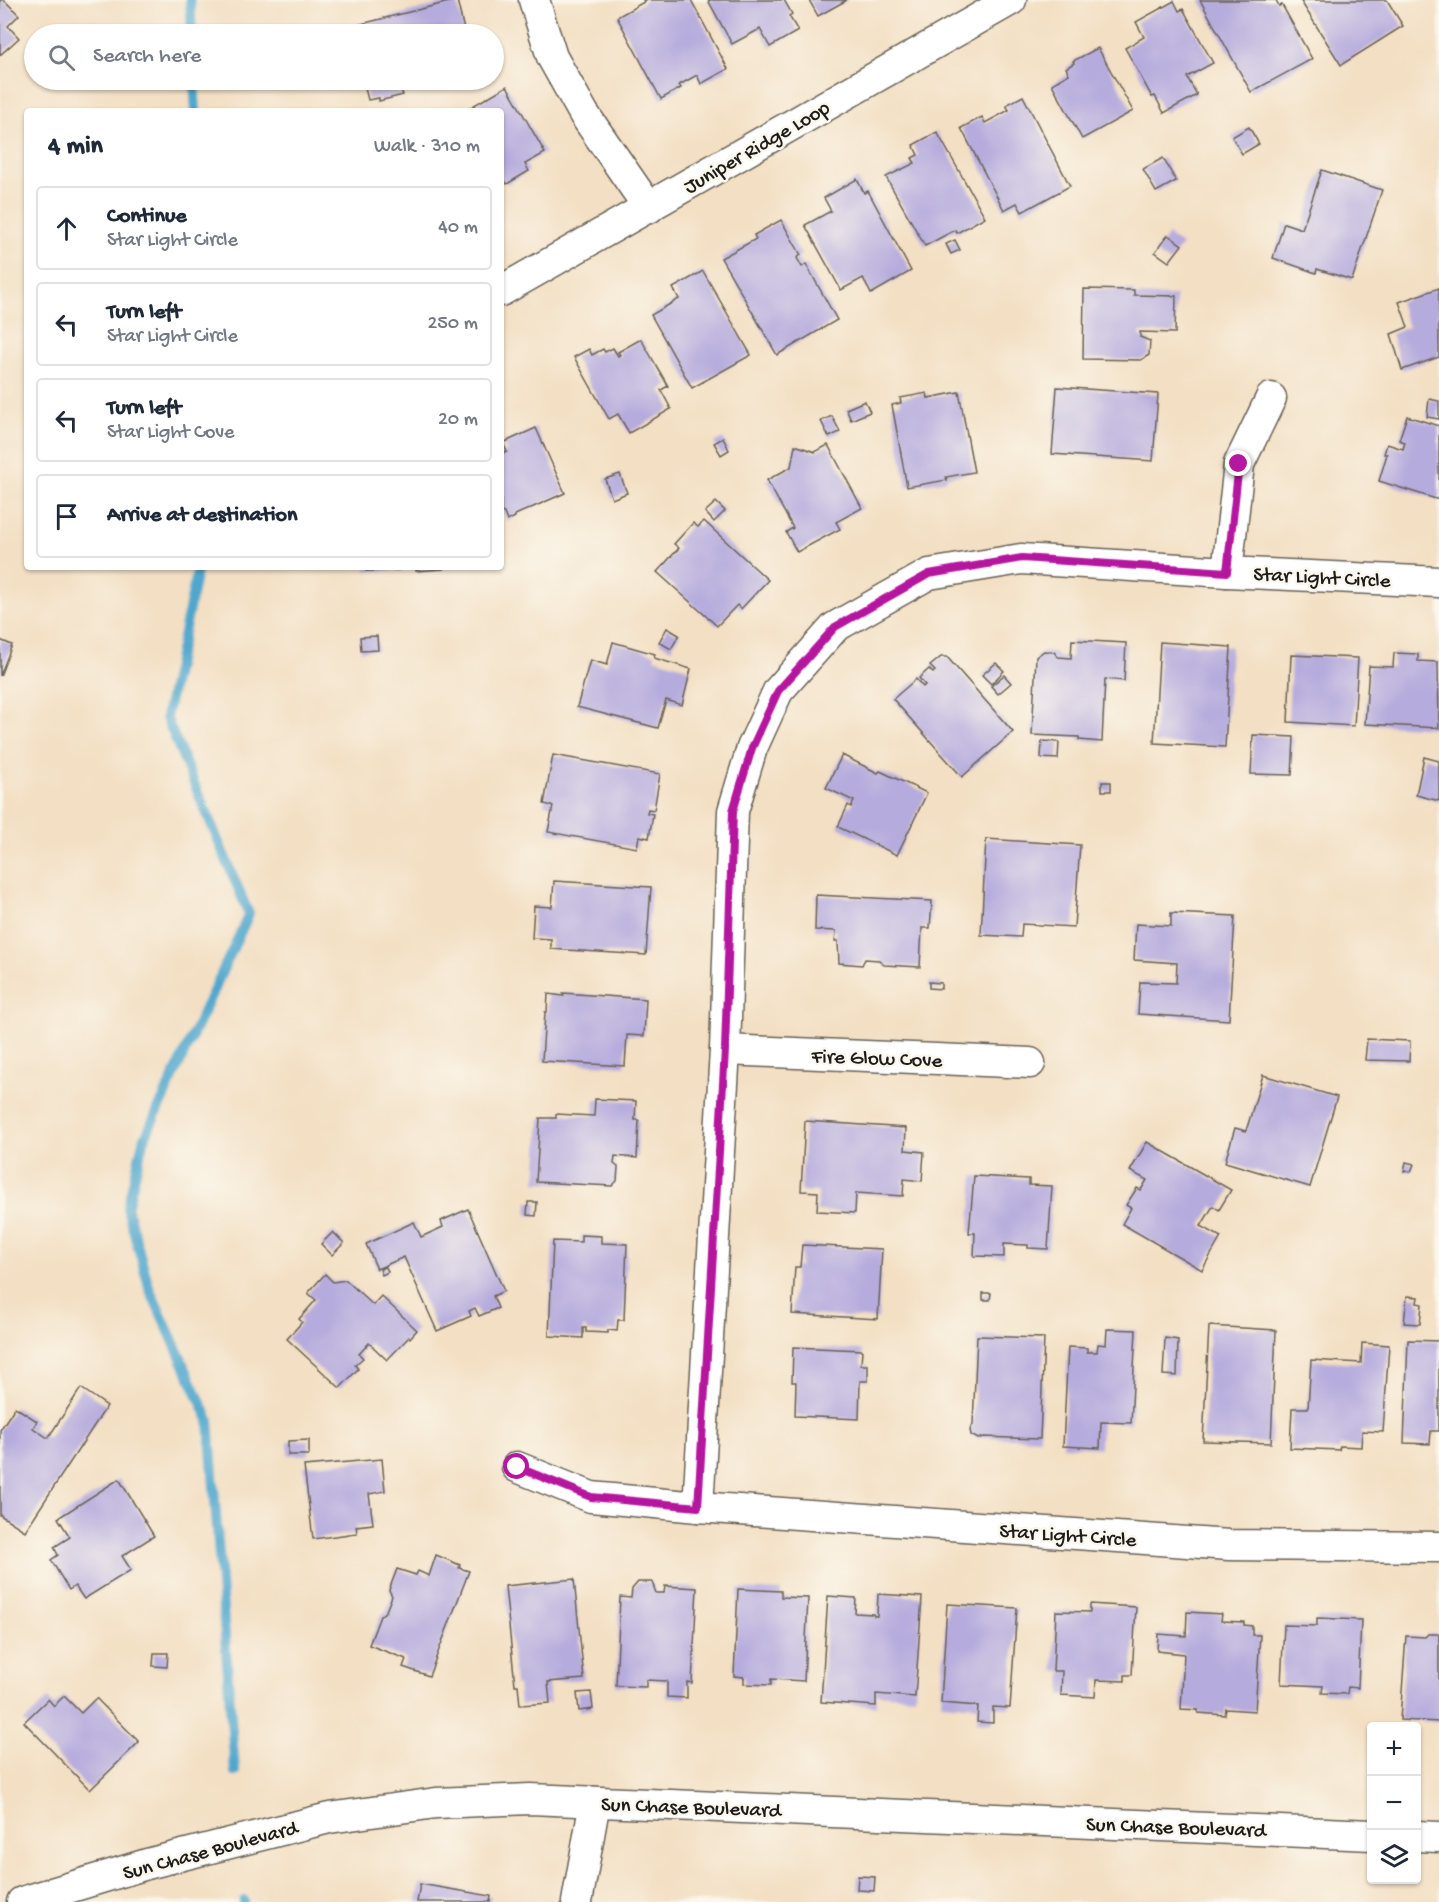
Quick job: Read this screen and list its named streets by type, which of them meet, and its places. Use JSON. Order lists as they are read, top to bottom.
{
  "streets": {
    "street": [
      "Juniper Ridge Loop",
      "Star Light Circle",
      "Fire Glow Cove",
      "Sun Chase Boulevard"
    ]
  },
  "crossings": [
    ["Star Light Circle", "Fire Glow Cove"]
  ],
  "page": {
    "search": "Search here",
    "heading": ["4 min", "Walk · 310 m"],
    "list": [
      ["Continue", "Star Light Circle", "40 m"],
      ["Turn left", "Star Light Circle", "250 m"],
      ["Turn left", "Star Light Cove", "20 m"],
      "Arrive at destination"
    ],
    "map_buttons": ["+", "−"]
  }
}
